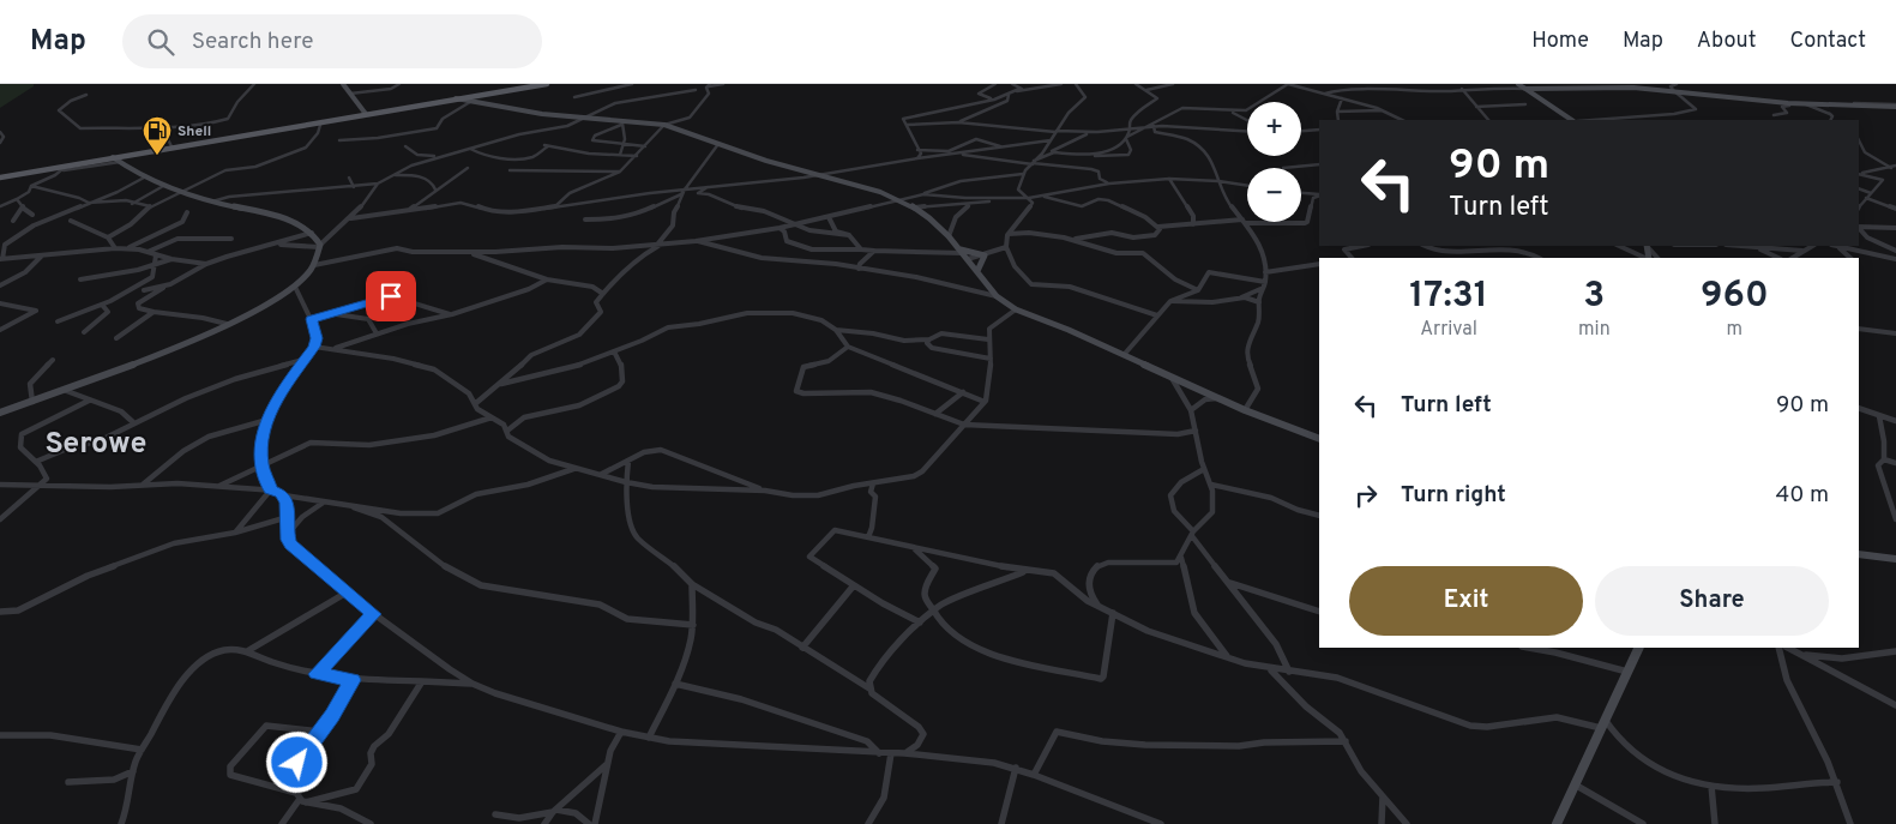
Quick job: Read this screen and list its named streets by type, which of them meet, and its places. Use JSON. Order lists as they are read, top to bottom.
{
  "districts": ["Serowe"],
  "places": {
    "fuel station": ["Shell"]
  },
  "page": {
    "header": "Map",
    "search": "Search here",
    "nav": [
      "Home",
      "Map",
      "About",
      "Contact"
    ],
    "map_buttons": ["+", "−"],
    "turn": ["90 m", "Turn left"],
    "eta": [
      "17:31",
      "Arrival",
      "3",
      "min",
      "960",
      "m"
    ],
    "list": [
      {
        "name": "Turn left",
        "value": "90 m"
      },
      {
        "name": "Turn right",
        "value": "40 m"
      }
    ],
    "buttons": ["Exit", "Share"]
  }
}
